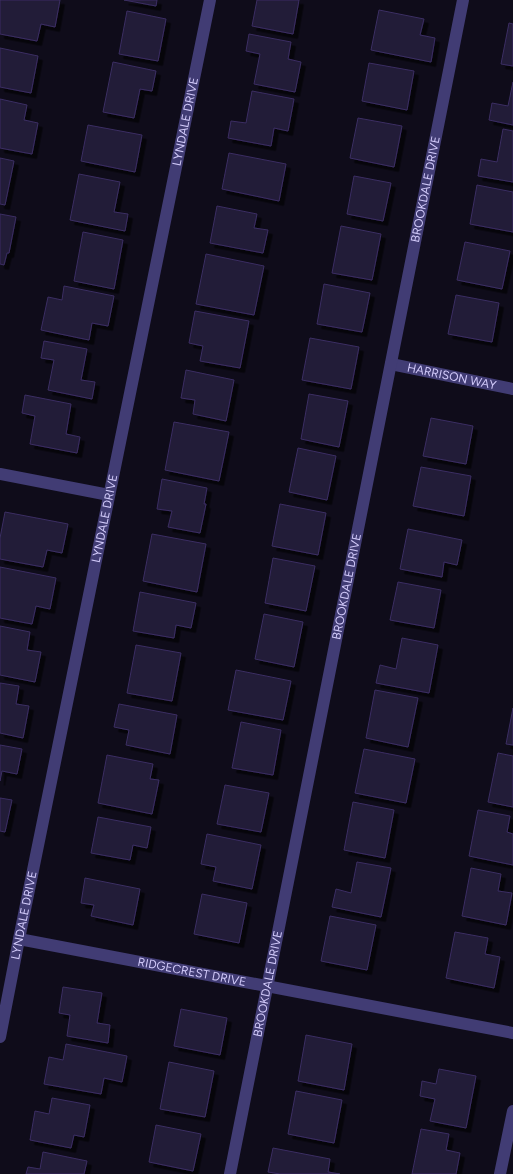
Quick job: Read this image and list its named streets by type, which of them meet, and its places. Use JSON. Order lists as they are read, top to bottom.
{
  "streets": {
    "street": [
      "LYNDALE DRIVE",
      "BROOKDALE DRIVE",
      "HARRISON WAY",
      "RIDGECREST DRIVE"
    ]
  },
  "crossings": [
    ["LYNDALE DRIVE", "RIDGECREST DRIVE"],
    ["BROOKDALE DRIVE", "HARRISON WAY"],
    ["BROOKDALE DRIVE", "RIDGECREST DRIVE"]
  ]
}
